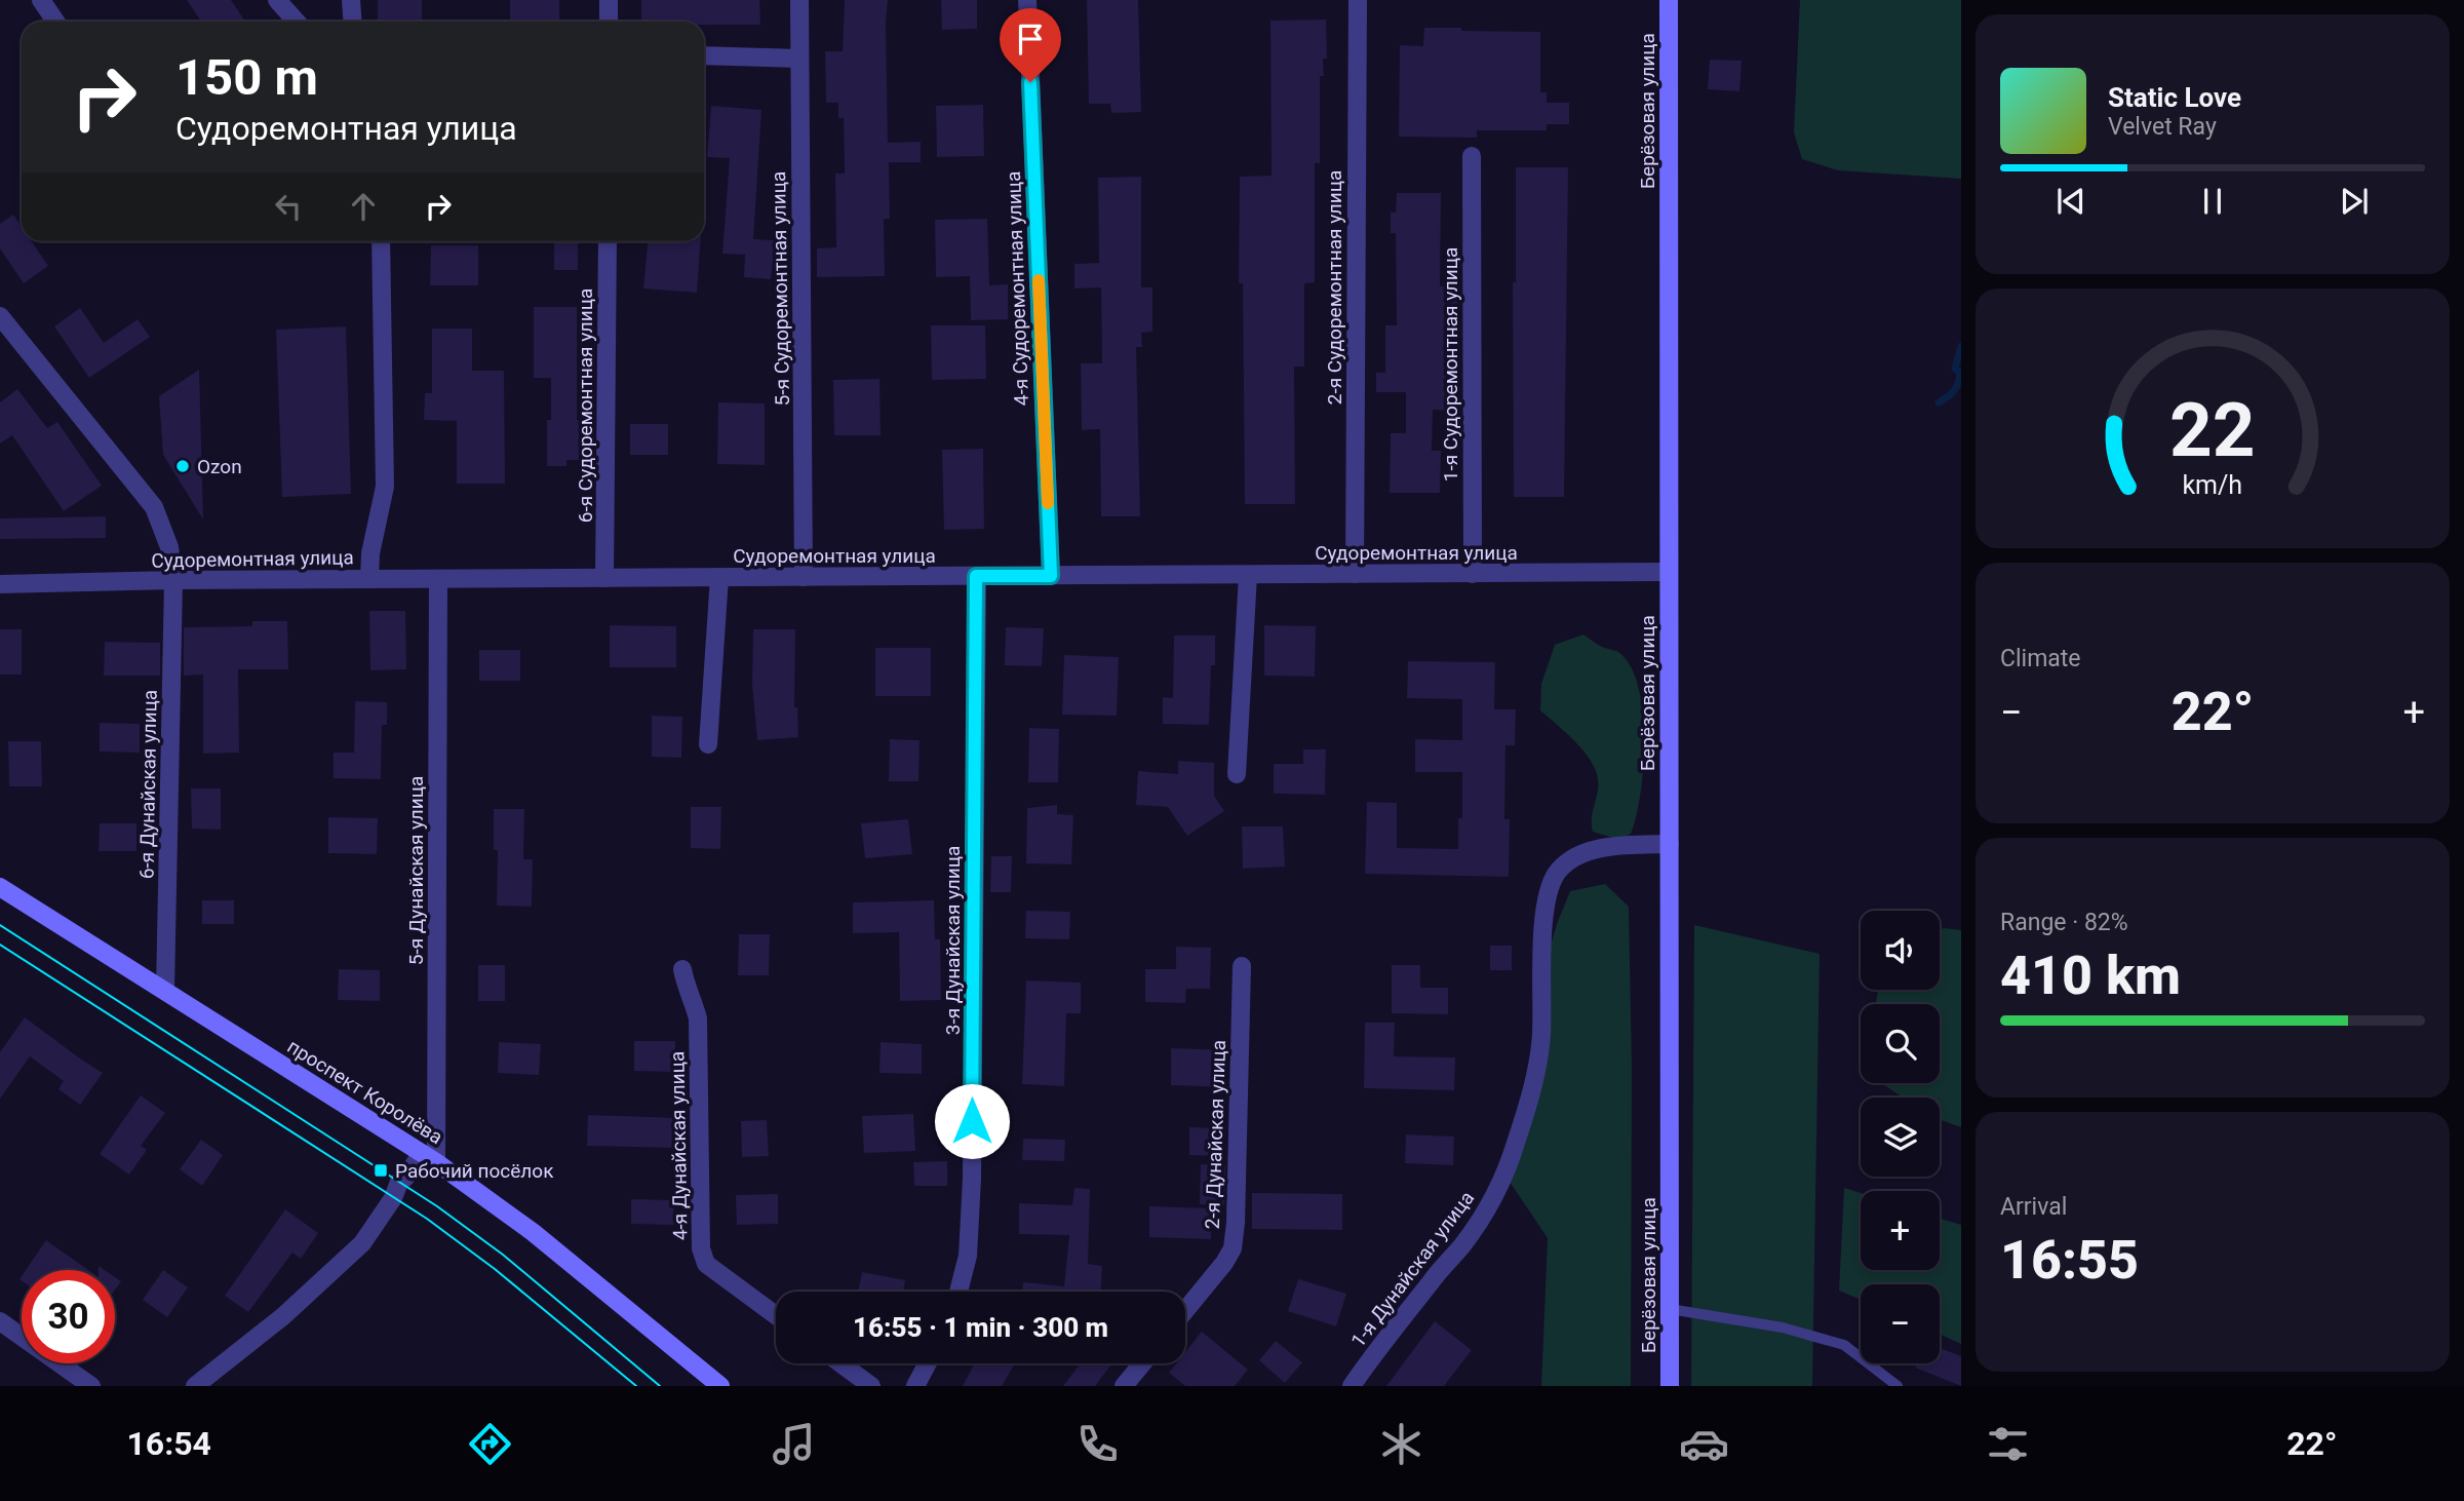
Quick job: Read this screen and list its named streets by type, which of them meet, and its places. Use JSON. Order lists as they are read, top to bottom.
{
  "streets": {
    "main road": ["Берёзовая улица", "проспект Королёва"],
    "street": [
      "2-я Судоремонтная улица",
      "5-я Судоремонтная улица",
      "4-я Судоремонтная улица",
      "1-я Судоремонтная улица",
      "6-я Судоремонтная улица",
      "Судоремонтная улица",
      "6-я Дунайская улица",
      "5-я Дунайская улица",
      "3-я Дунайская улица",
      "2-я Дунайская улица",
      "4-я Дунайская улица",
      "1-я Дунайская улица"
    ]
  },
  "crossings": [
    ["Берёзовая улица", "Судоремонтная улица"],
    ["Берёзовая улица", "1-я Дунайская улица"],
    ["2-я Судоремонтная улица", "Судоремонтная улица"],
    ["5-я Судоремонтная улица", "Судоремонтная улица"],
    ["4-я Судоремонтная улица", "Судоремонтная улица"],
    ["1-я Судоремонтная улица", "Судоремонтная улица"],
    ["6-я Судоремонтная улица", "Судоремонтная улица"],
    ["Судоремонтная улица", "6-я Дунайская улица"],
    ["Судоремонтная улица", "5-я Дунайская улица"],
    ["Судоремонтная улица", "3-я Дунайская улица"],
    ["6-я Дунайская улица", "проспект Королёва"],
    ["5-я Дунайская улица", "проспект Королёва"]
  ],
  "places": {
    "other": ["Ozon"],
    "transit": ["Рабочий посёлок"]
  },
  "page": {
    "turn": ["150 m", "Судоремонтная улица"],
    "song": ["Static Love", "Velvet Ray"],
    "tile": [
      "Climate",
      ["Range · 82%", "410 km"],
      ["Arrival", "16:55"]
    ],
    "heat": ["−", "22°", "+"],
    "map_buttons": ["+", "−"],
    "limit": "30",
    "trip": "16:55 · 1 min · 300 m",
    "tabs": ["16:54", "22°"],
    "gauge": ["22", "km/h"]
  }
}
